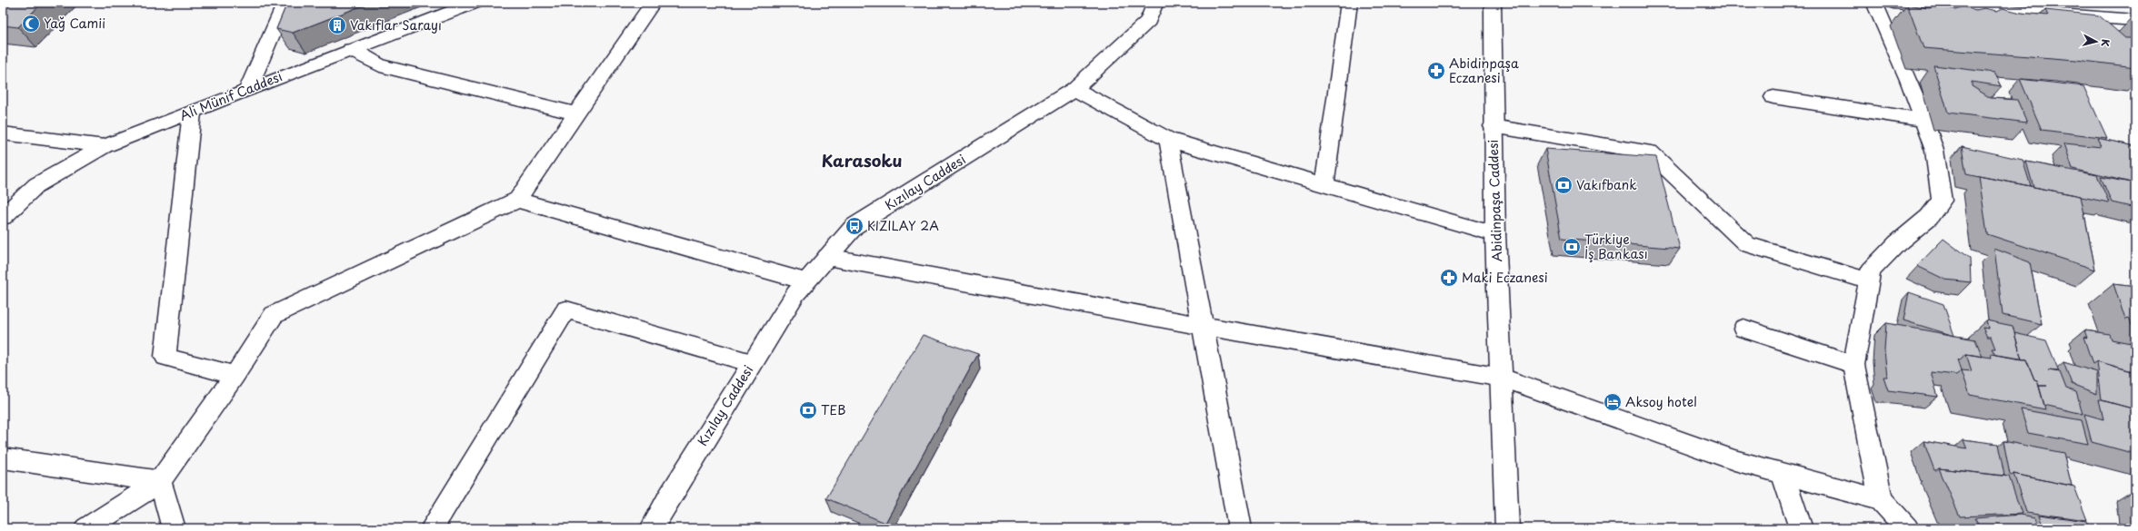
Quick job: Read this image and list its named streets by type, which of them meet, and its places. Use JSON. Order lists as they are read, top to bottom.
{
  "streets": {
    "street": ["Ali Münif Caddesi", "Kızılay Caddesi", "Abidinpaşa Caddesi"]
  },
  "districts": ["Karasoku"],
  "places": {
    "mosque": ["Yağ Camii"],
    "building": ["Vakıflar Sarayı"],
    "pharmacy": ["Abidinpaşa Eczanesi", "Maki Eczanesi"],
    "bank": ["Vakıfbank", "Türkiye İş Bankası", "TEB"],
    "bus stop": ["KIZILAY 2A"],
    "hotel": ["Aksoy hotel"]
  },
  "north": "right"
}
